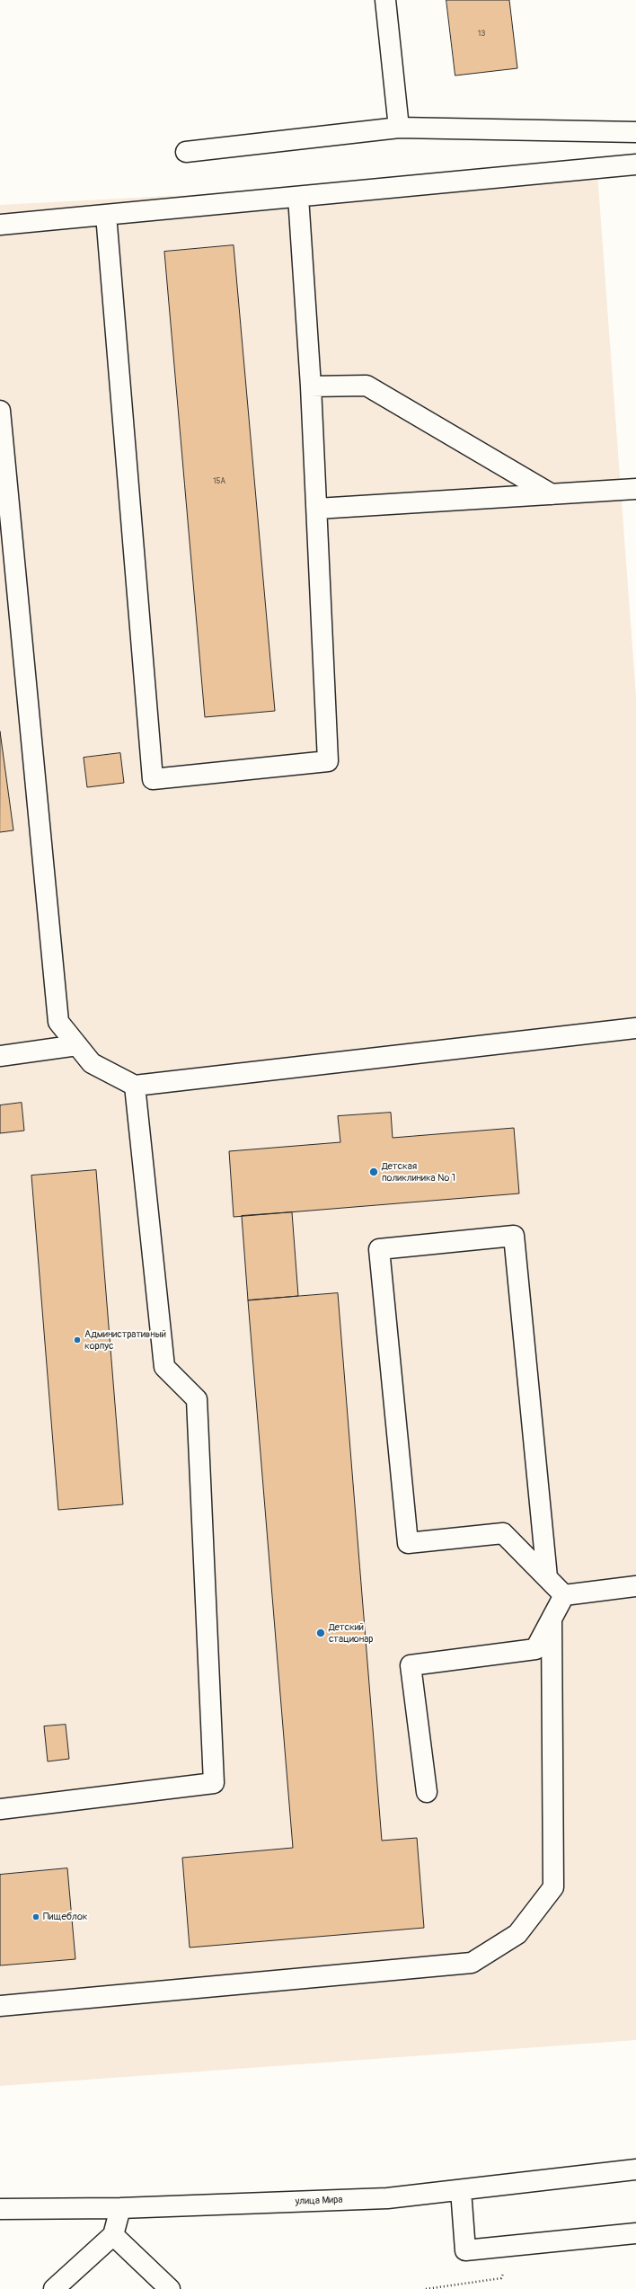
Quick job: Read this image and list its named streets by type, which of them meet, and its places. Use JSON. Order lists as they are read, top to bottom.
{
  "streets": {
    "street": ["улица Мира"]
  },
  "places": [
    "Детская поликлиника № 1",
    "Административный корпус",
    "Детский стационар",
    "Пищеблок"
  ],
  "house_numbers": ["13", "15А"]
}
